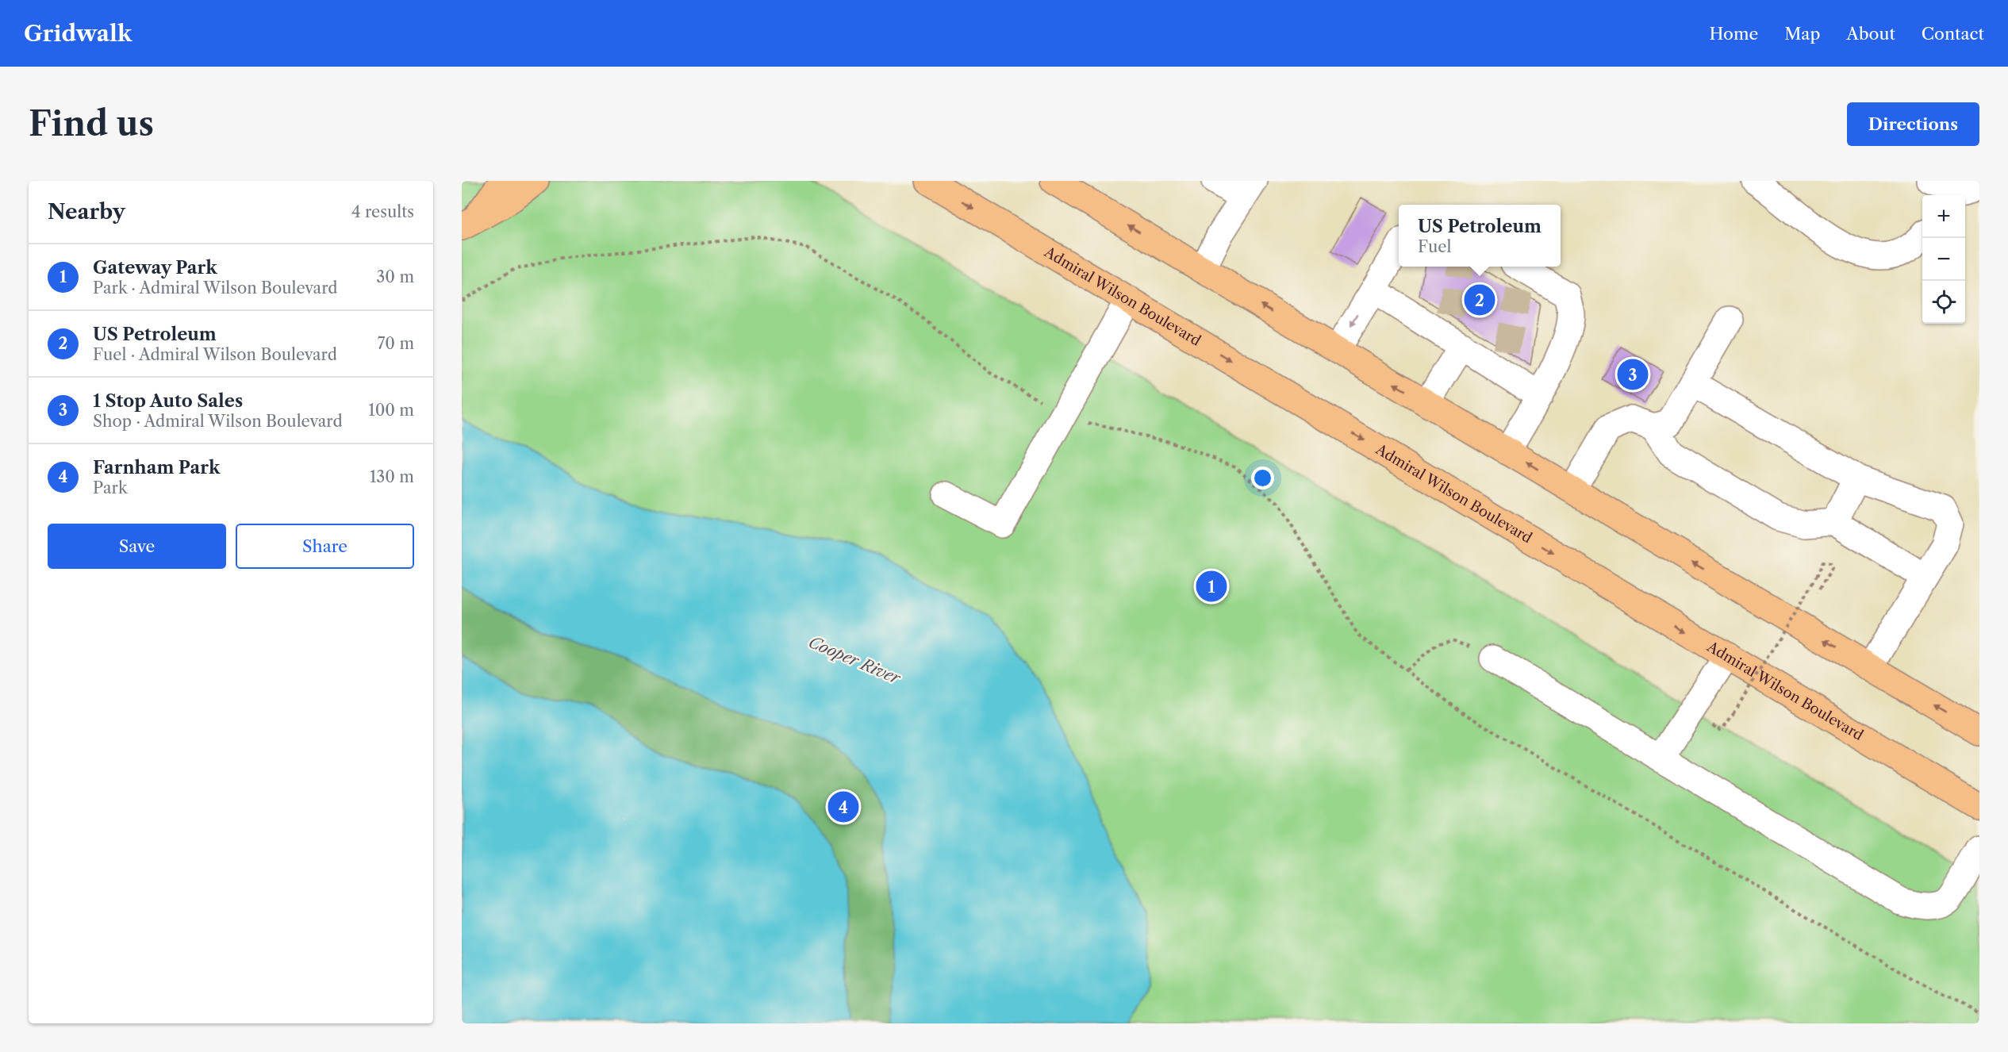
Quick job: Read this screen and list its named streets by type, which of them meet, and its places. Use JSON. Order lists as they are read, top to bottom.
{
  "streets": {
    "highway": ["Admiral Wilson Boulevard"]
  },
  "water": ["Cooper River"],
  "page": {
    "header": "Gridwalk",
    "nav": [
      "Home",
      "Map",
      "About",
      "Contact"
    ],
    "buttons": [
      "Directions",
      ["Save", "Share"]
    ],
    "title": "Find us",
    "heading": ["Nearby", "4 results"],
    "map_buttons": ["+", "−"],
    "popup": ["US Petroleum", "Fuel"],
    "list": [
      {
        "mark": "1",
        "name": "Gateway Park",
        "note": "Park · Admiral Wilson Boulevard",
        "value": "30 m"
      },
      {
        "mark": "2",
        "name": "US Petroleum",
        "note": "Fuel · Admiral Wilson Boulevard",
        "value": "70 m"
      },
      {
        "mark": "3",
        "name": "1 Stop Auto Sales",
        "note": "Shop · Admiral Wilson Boulevard",
        "value": "100 m"
      },
      {
        "mark": "4",
        "name": "Farnham Park",
        "note": "Park",
        "value": "130 m"
      }
    ],
    "pins": [
      "2",
      "3",
      "1",
      "4"
    ]
  }
}
